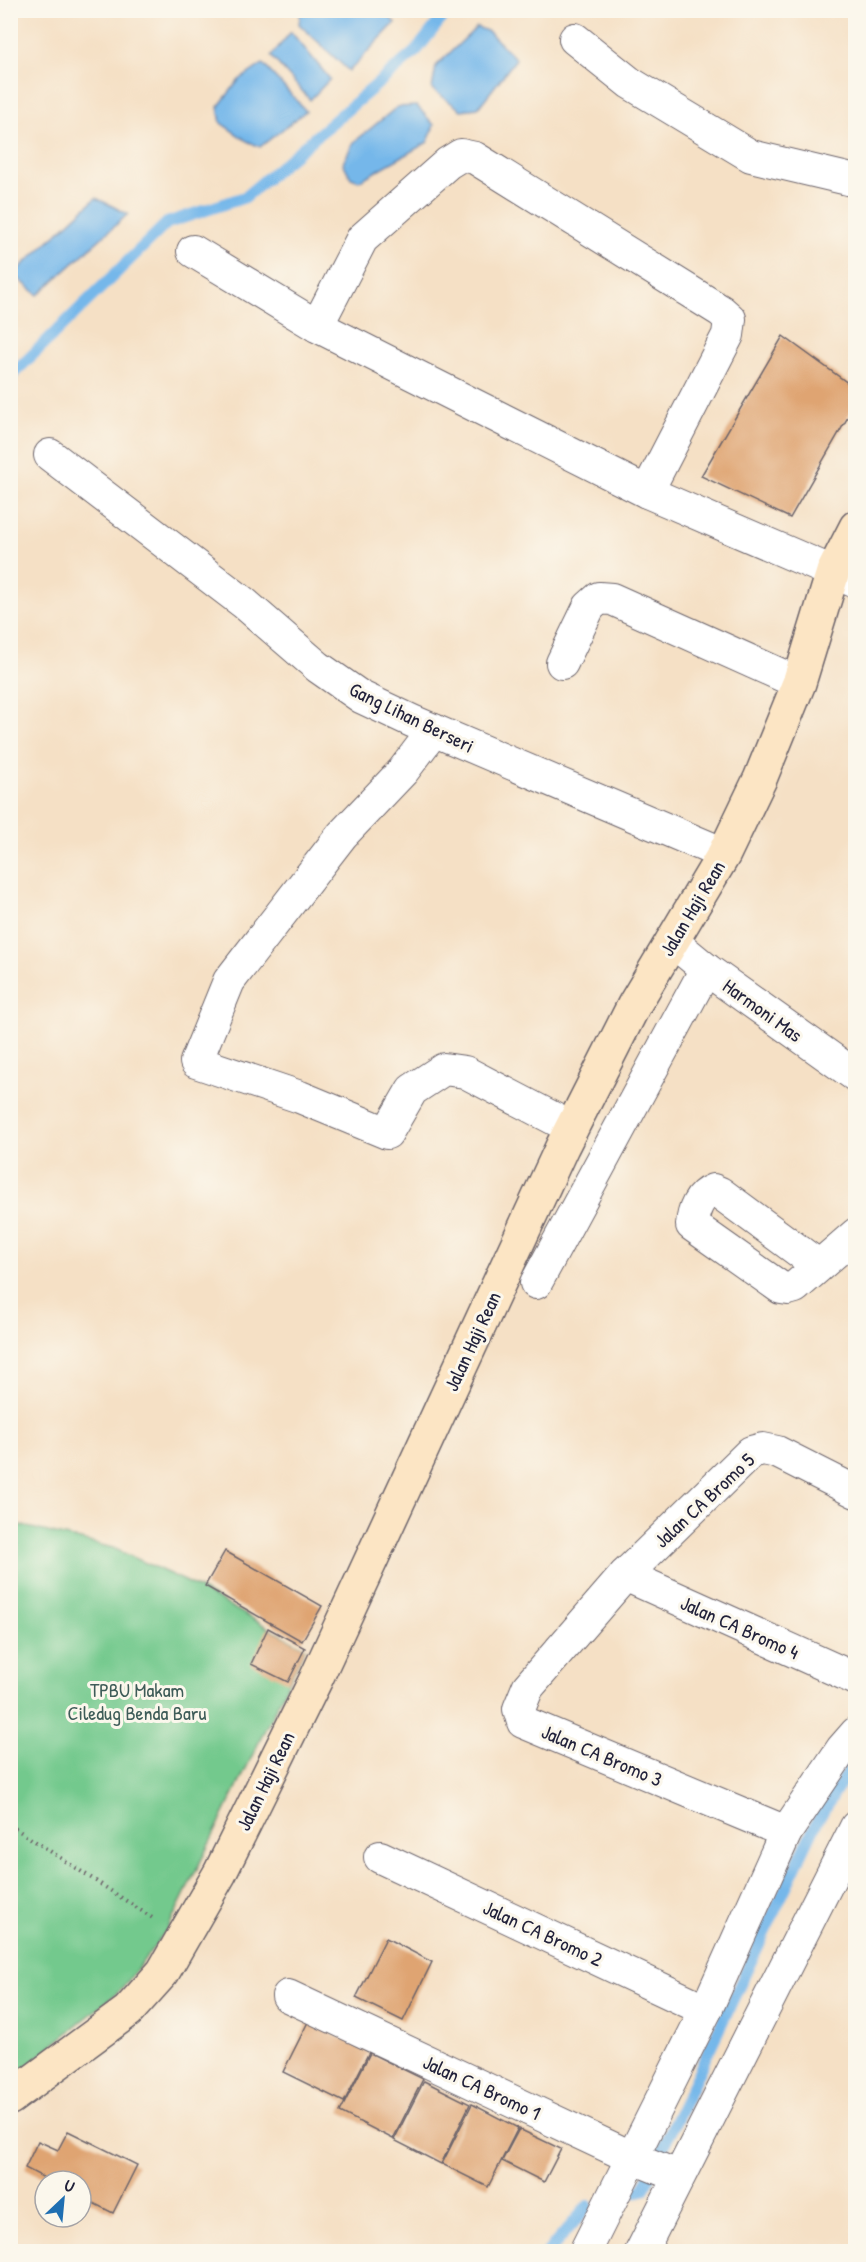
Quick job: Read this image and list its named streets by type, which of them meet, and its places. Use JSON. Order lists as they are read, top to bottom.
{
  "streets": {
    "street": [
      "Gang Lihan Berseri",
      "Jalan Haji Rean",
      "Harmoni Mas",
      "Jalan CA Bromo 5",
      "Jalan CA Bromo 4",
      "Jalan CA Bromo 3",
      "Jalan CA Bromo 2",
      "Jalan CA Bromo 1"
    ]
  },
  "crossings": [
    ["Gang Lihan Berseri", "Jalan Haji Rean"],
    ["Jalan Haji Rean", "Harmoni Mas"],
    ["Jalan CA Bromo 5", "Jalan CA Bromo 4"],
    ["Jalan CA Bromo 5", "Jalan CA Bromo 3"],
    ["Jalan CA Bromo 4", "Jalan CA Bromo 3"]
  ],
  "parks": ["TPBU Makam Ciledug Benda Baru"],
  "north": "top right"
}
